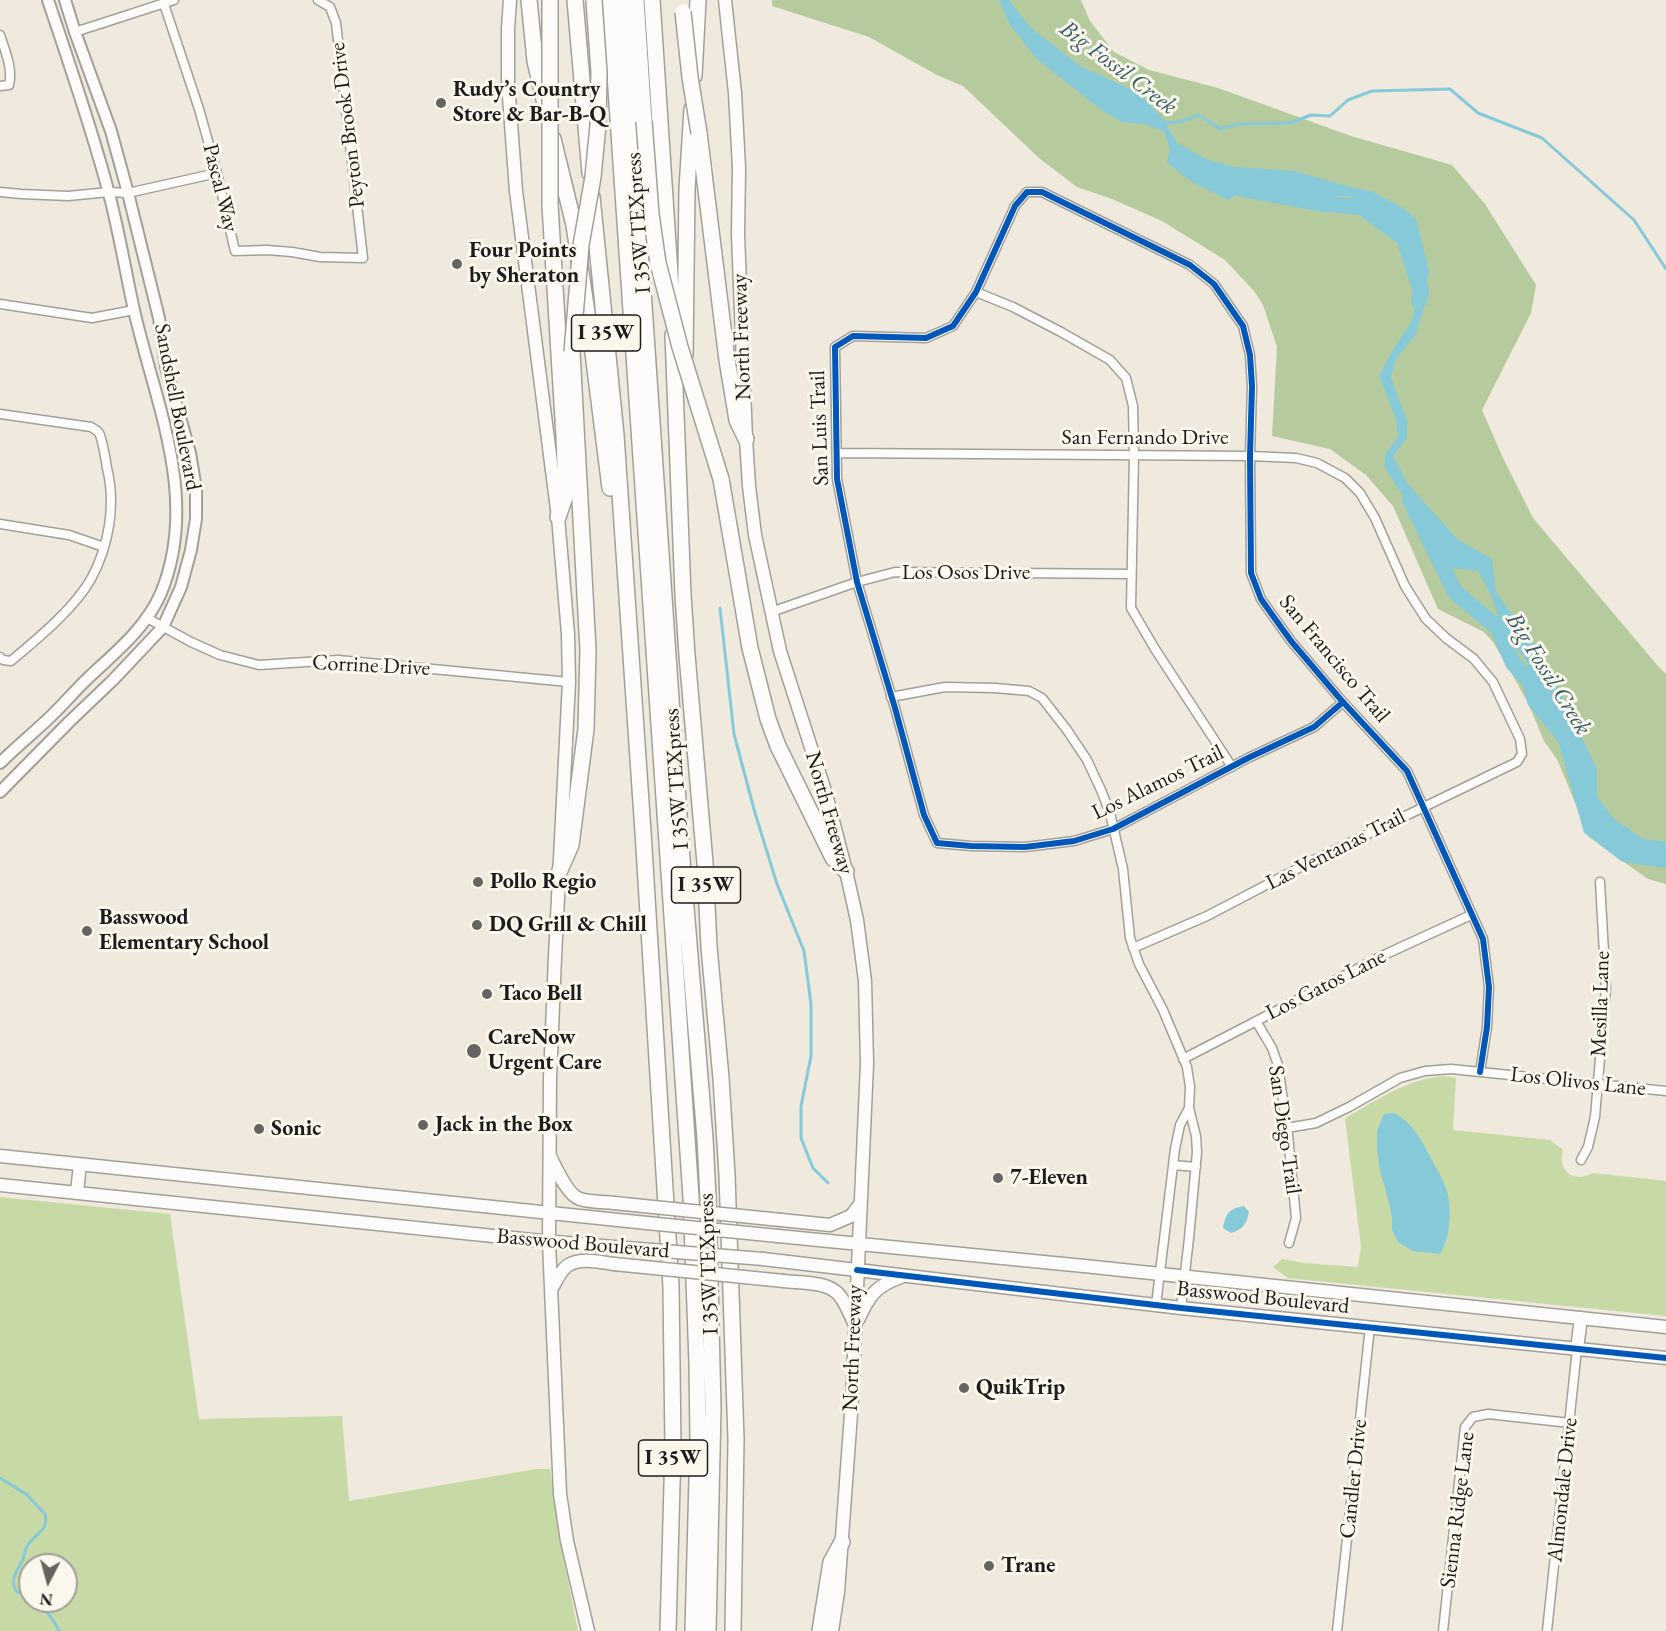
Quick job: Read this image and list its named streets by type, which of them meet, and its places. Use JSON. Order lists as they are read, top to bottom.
{
  "streets": {
    "highway": ["I 35W TEXpress", "I 35W"],
    "main road": ["North Freeway", "Basswood Boulevard"],
    "street": [
      "Peyton Brook Drive",
      "Pascal Way",
      "Sandshell Boulevard",
      "San Luis Trail",
      "San Fernando Drive",
      "Los Osos Drive",
      "San Francisco Trail",
      "Corrine Drive",
      "Los Alamos Trail",
      "Las Ventanas Trail",
      "Los Gatos Lane",
      "Mesilla Lane",
      "Los Olivos Lane",
      "San Diego Trail",
      "Candler Drive",
      "Almondale Drive",
      "Sienna Ridge Lane"
    ]
  },
  "crossings": [
    ["Peyton Brook Drive", "Pascal Way"],
    ["North Freeway", "Los Osos Drive"],
    ["North Freeway", "Basswood Boulevard"],
    ["Sandshell Boulevard", "Corrine Drive"],
    ["San Luis Trail", "San Fernando Drive"],
    ["San Luis Trail", "Los Osos Drive"],
    ["San Luis Trail", "San Francisco Trail"],
    ["San Luis Trail", "Los Alamos Trail"],
    ["San Fernando Drive", "San Francisco Trail"],
    ["San Fernando Drive", "Las Ventanas Trail"],
    ["San Francisco Trail", "Los Alamos Trail"],
    ["San Francisco Trail", "Las Ventanas Trail"],
    ["San Francisco Trail", "Los Gatos Lane"],
    ["San Francisco Trail", "Los Olivos Lane"],
    ["Los Gatos Lane", "San Diego Trail"],
    ["Mesilla Lane", "Los Olivos Lane"],
    ["Los Olivos Lane", "San Diego Trail"],
    ["Basswood Boulevard", "Candler Drive"],
    ["Basswood Boulevard", "Almondale Drive"],
    ["Almondale Drive", "Sienna Ridge Lane"]
  ],
  "water": ["Big Fossil Creek"],
  "places": [
    "Rudy’s Country Store & Bar-B-Q",
    "Four Points by Sheraton",
    "Pollo Regio",
    "DQ Grill & Chill",
    "Basswood Elementary School",
    "Taco Bell",
    "CareNow Urgent Care",
    "Jack in the Box",
    "Sonic",
    "7-Eleven",
    "QuikTrip",
    "Trane"
  ],
  "north": "bottom"
}
